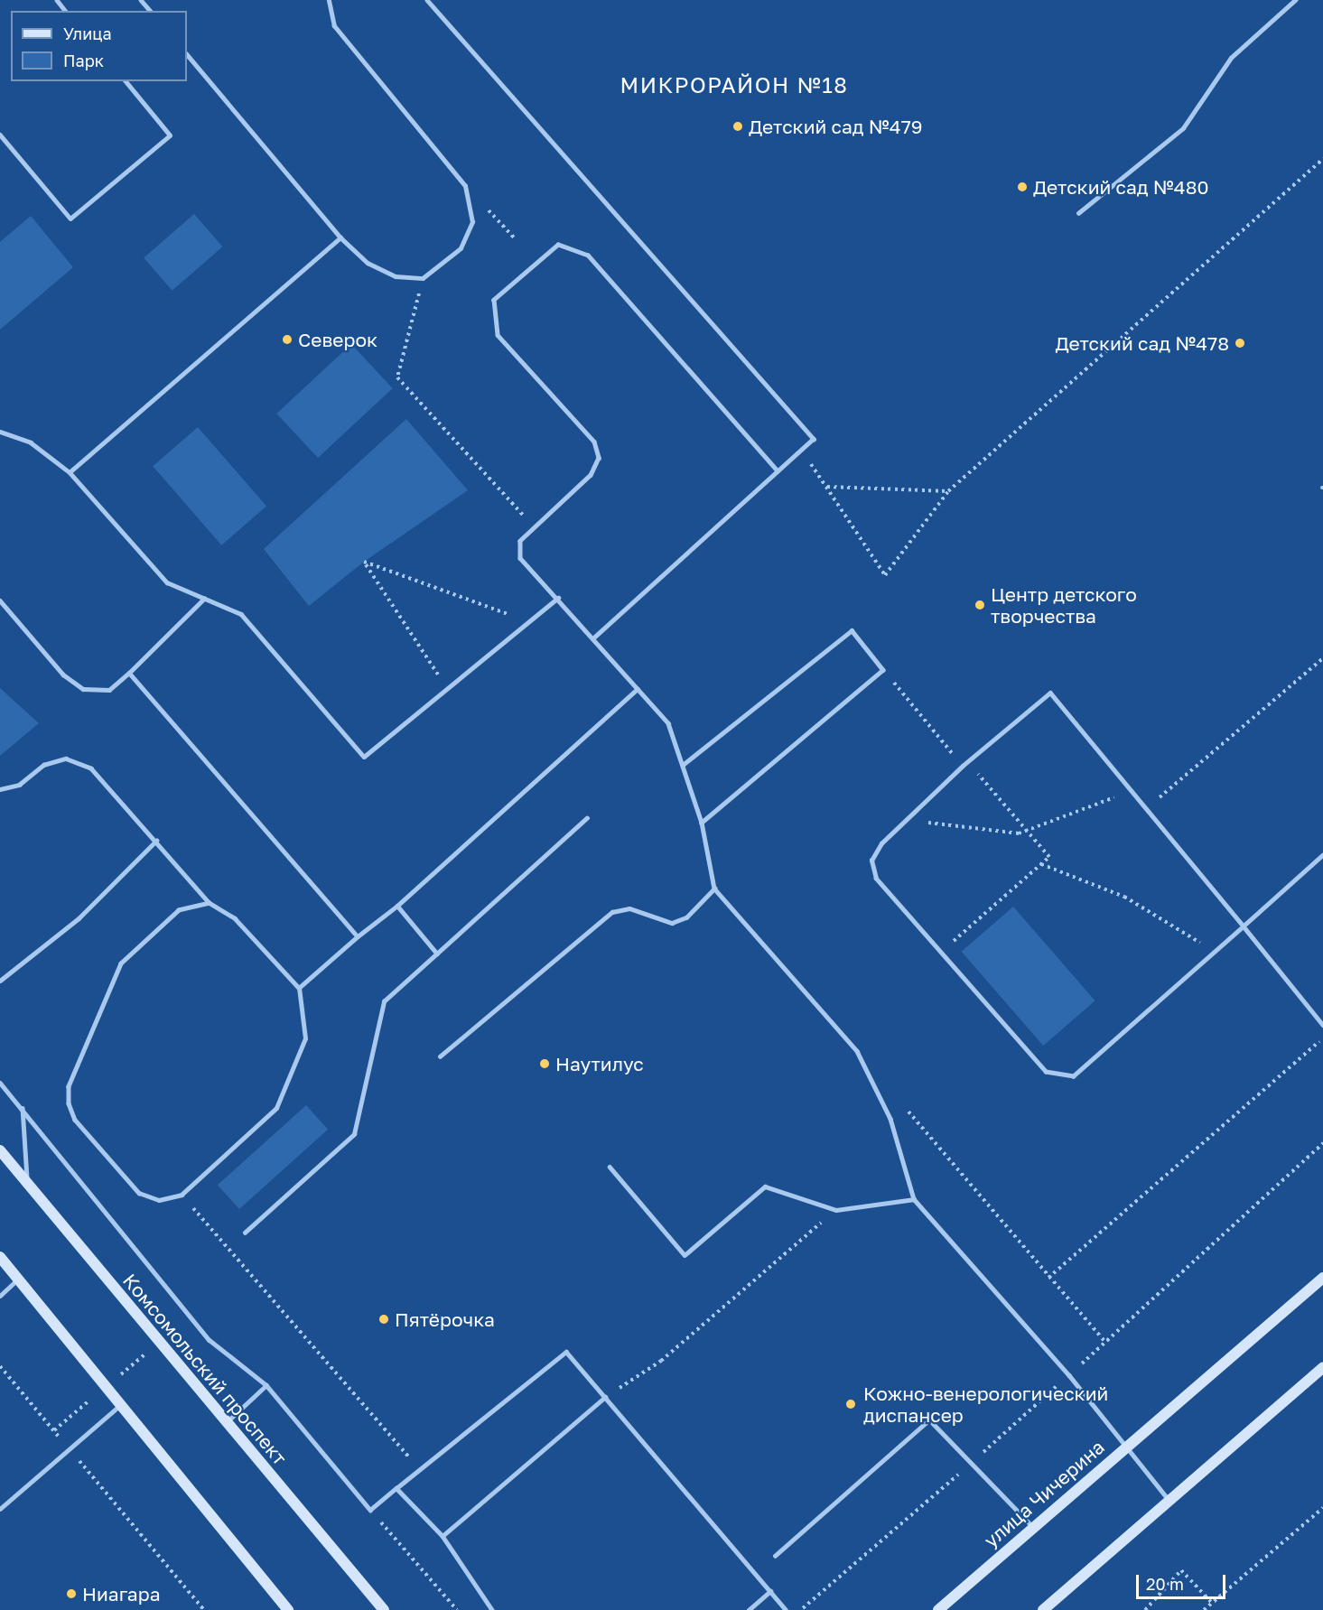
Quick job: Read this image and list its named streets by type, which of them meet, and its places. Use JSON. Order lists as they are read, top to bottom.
{
  "streets": {
    "street": ["Комсомольский проспект", "улица Чичерина"]
  },
  "districts": ["МИКРОРАЙОН №18"],
  "places": [
    "Детский сад №479",
    "Детский сад №480",
    "Северок",
    "Детский сад №478",
    "Центр детского творчества",
    "Наутилус",
    "Пятёрочка",
    "Кожно-венерологический диспансер",
    "Ниагара"
  ],
  "legend": ["Улица", "Парк"],
  "scale_bar": "20 m"
}
